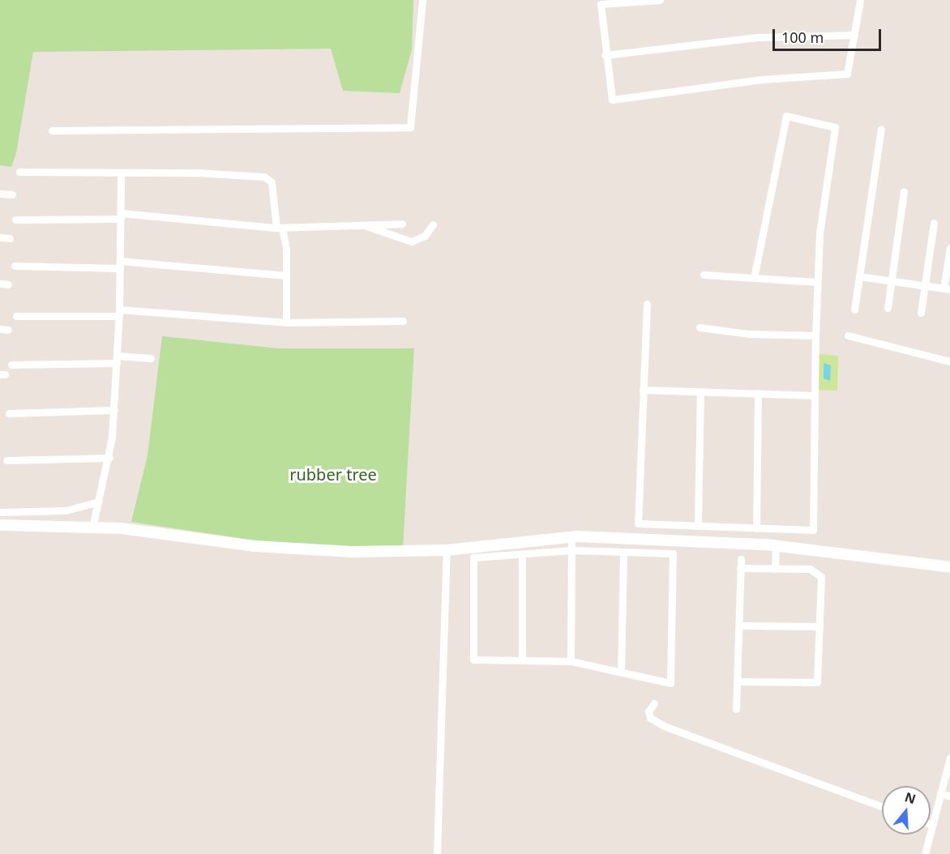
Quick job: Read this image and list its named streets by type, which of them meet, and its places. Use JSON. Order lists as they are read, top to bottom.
{
  "parks": ["rubber tree"],
  "scale_bar": "100 m",
  "north": "top"
}
